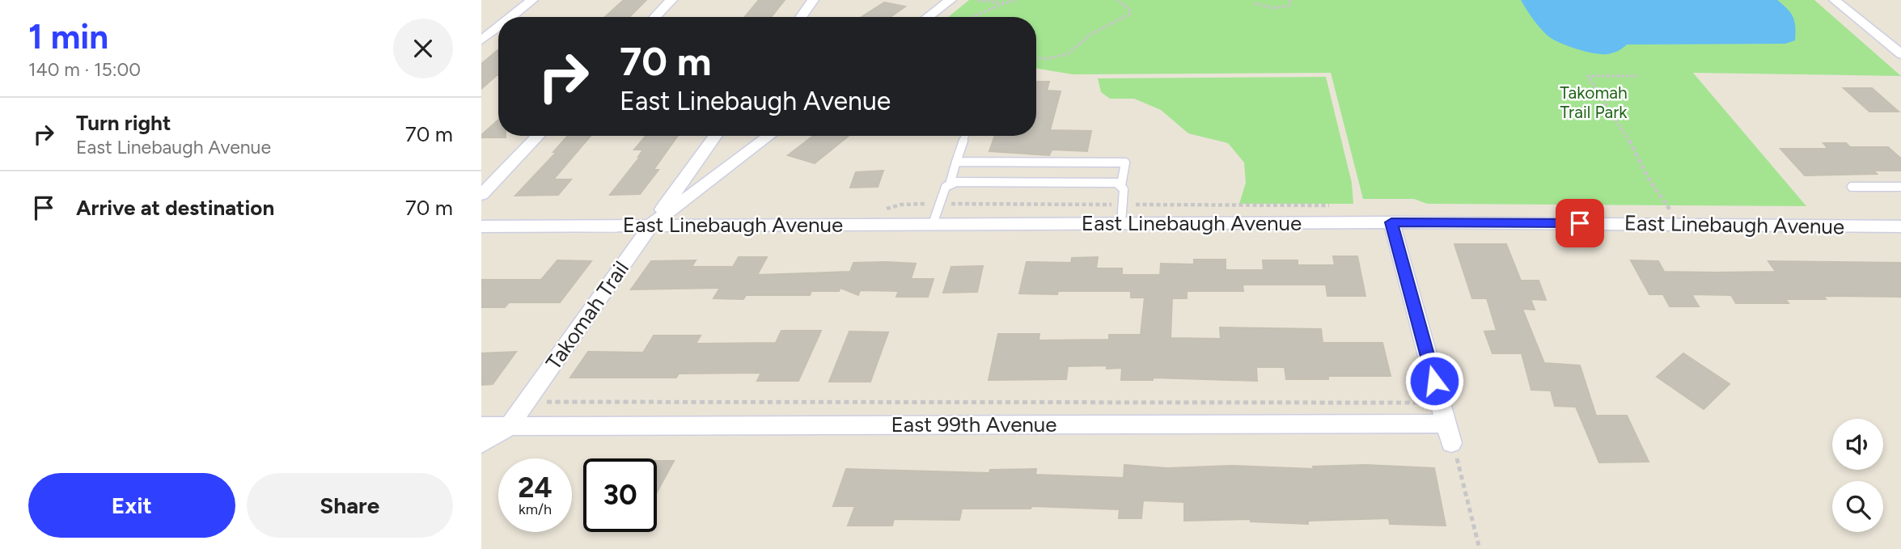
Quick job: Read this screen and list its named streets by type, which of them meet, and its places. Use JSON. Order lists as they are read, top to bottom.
{
  "streets": {
    "street": ["East Linebaugh Avenue", "Takomah Trail", "East 99th Avenue"]
  },
  "crossings": [
    ["East Linebaugh Avenue", "Takomah Trail"],
    ["Takomah Trail", "East 99th Avenue"]
  ],
  "parks": ["Takomah Trail Park"],
  "page": {
    "heading": ["1 min", "140 m · 15:00"],
    "turn": ["70 m", "East Linebaugh Avenue"],
    "list": [
      {
        "name": "Turn right",
        "note": "East Linebaugh Avenue",
        "value": "70 m"
      },
      {
        "name": "Arrive at destination",
        "value": "70 m"
      }
    ],
    "speed": "24 km/h",
    "limit": "30",
    "buttons": ["Exit", "Share"]
  }
}
